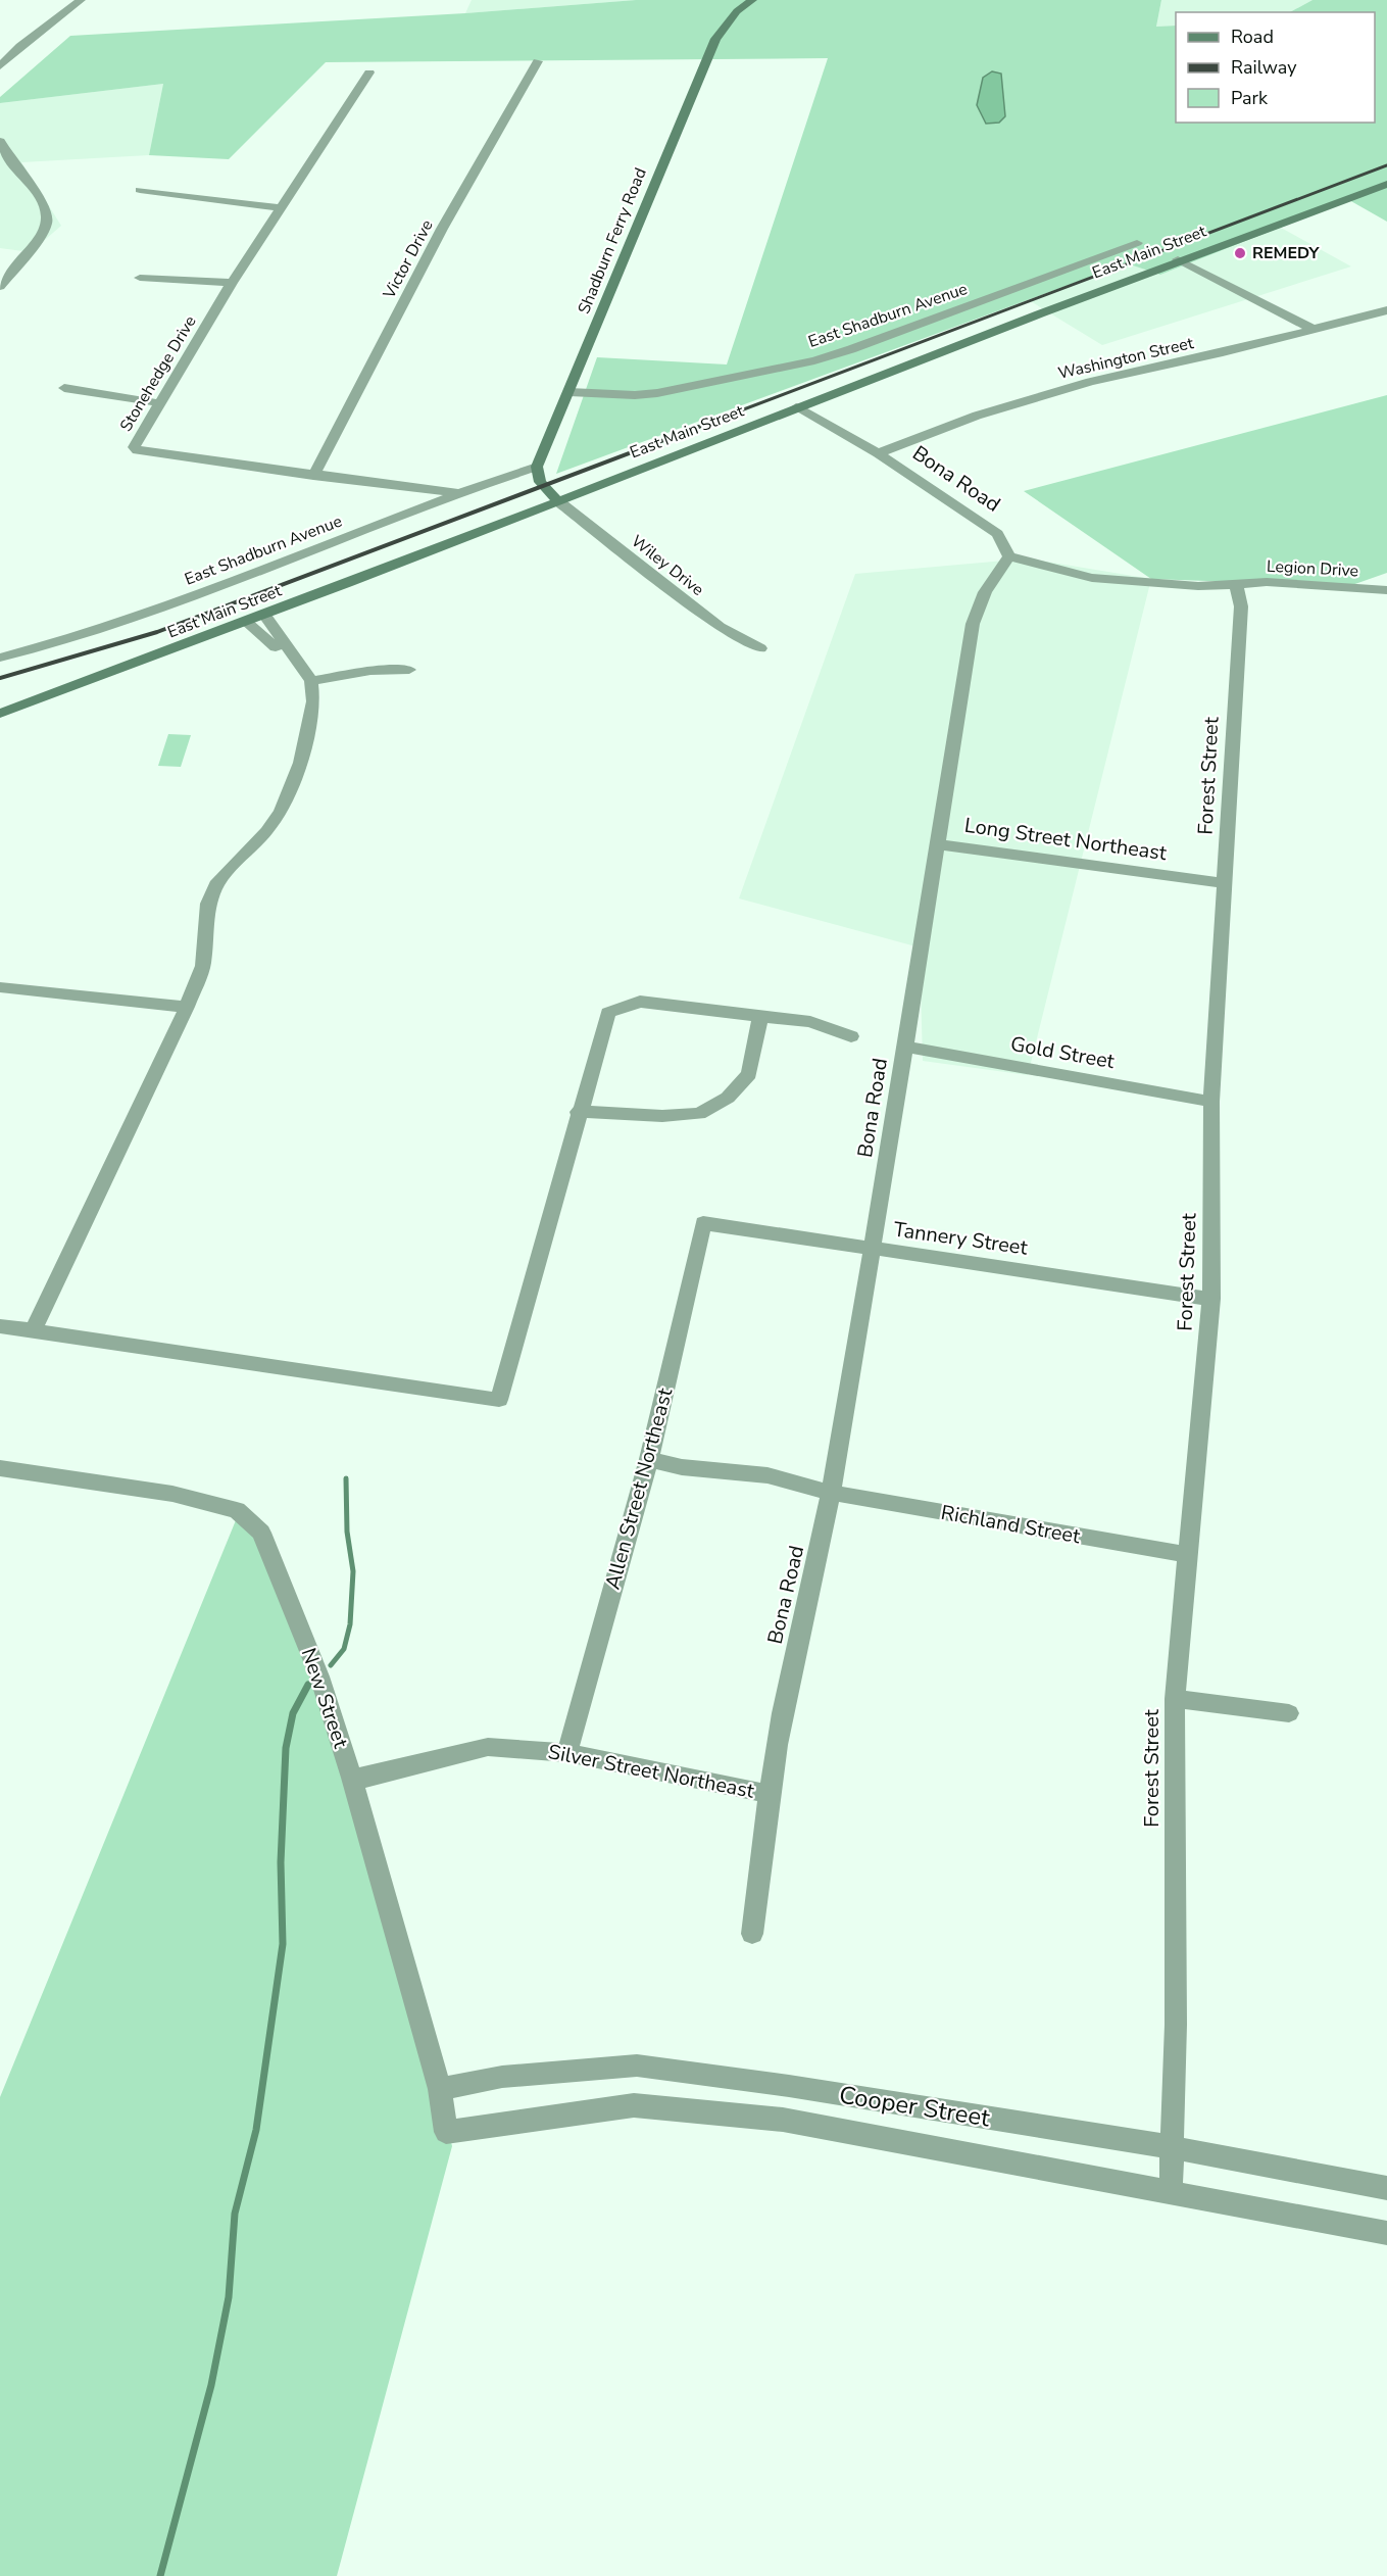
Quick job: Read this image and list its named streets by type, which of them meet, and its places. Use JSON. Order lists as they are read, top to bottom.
{
  "streets": {
    "street": [
      "Shadburn Ferry Road",
      "East Main Street",
      "Victor Drive",
      "East Shadburn Avenue",
      "Washington Street",
      "Stonehedge Drive",
      "Bona Road",
      "Wiley Drive",
      "Legion Drive",
      "Forest Street",
      "Long Street Northeast",
      "Gold Street",
      "Tannery Street",
      "Allen Street Northeast",
      "Richland Street",
      "New Street",
      "Silver Street Northeast",
      "Cooper Street"
    ]
  },
  "crossings": [
    ["Shadburn Ferry Road", "East Shadburn Avenue"],
    ["East Main Street", "Bona Road"],
    ["East Main Street", "Wiley Drive"],
    ["Victor Drive", "Stonehedge Drive"],
    ["East Shadburn Avenue", "Stonehedge Drive"],
    ["Washington Street", "Bona Road"],
    ["Bona Road", "Long Street Northeast"],
    ["Bona Road", "Gold Street"],
    ["Bona Road", "Tannery Street"],
    ["Bona Road", "Richland Street"],
    ["Bona Road", "Silver Street Northeast"],
    ["Legion Drive", "Forest Street"],
    ["Forest Street", "Long Street Northeast"],
    ["Forest Street", "Gold Street"],
    ["Forest Street", "Tannery Street"],
    ["Forest Street", "Richland Street"],
    ["Forest Street", "Cooper Street"],
    ["Tannery Street", "Allen Street Northeast"],
    ["Allen Street Northeast", "Richland Street"],
    ["Allen Street Northeast", "Silver Street Northeast"],
    ["New Street", "Silver Street Northeast"],
    ["New Street", "Cooper Street"]
  ],
  "places": ["REMEDY"],
  "legend": ["Road", "Railway", "Park"]
}
